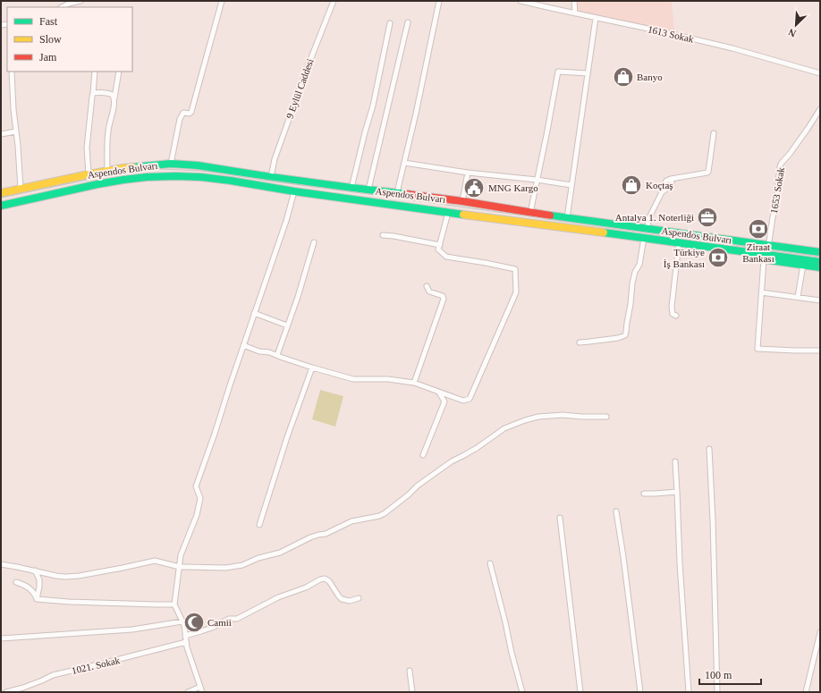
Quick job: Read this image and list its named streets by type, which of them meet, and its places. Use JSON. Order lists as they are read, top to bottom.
{
  "streets": {
    "main road": ["Aspendos Bulvarı"],
    "street": [
      "1613 Sokak",
      "9 Eylül Caddesi",
      "1653 Sokak",
      "1021. Sokak"
    ]
  },
  "crossings": [
    ["9 Eylül Caddesi", "Aspendos Bulvarı"]
  ],
  "places": {
    "shop": ["Banyo", "Koçtaş"],
    "public building": ["MNG Kargo"],
    "office": ["Antalya 1. Noterliği"],
    "bank": ["Ziraat Bankası", "Türkiye İş Bankası"],
    "mosque": ["Camii"]
  },
  "legend": ["Fast", "Slow", "Jam"],
  "scale_bar": "100 m",
  "north": "bottom left"
}
